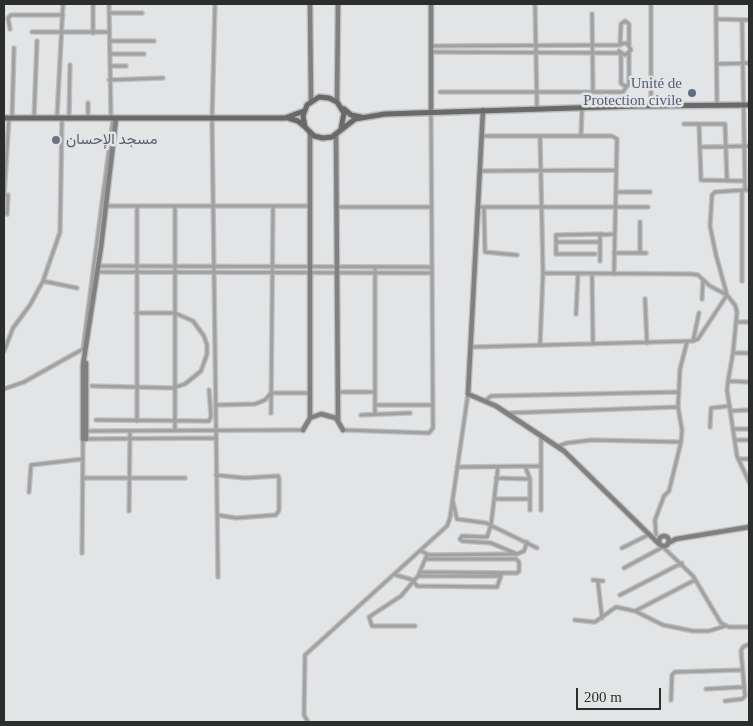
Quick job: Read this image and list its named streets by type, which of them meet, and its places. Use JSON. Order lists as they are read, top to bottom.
{
  "places": ["Unité de Protection civile", "مسجد الإحسان"],
  "scale_bar": "200 m"
}
